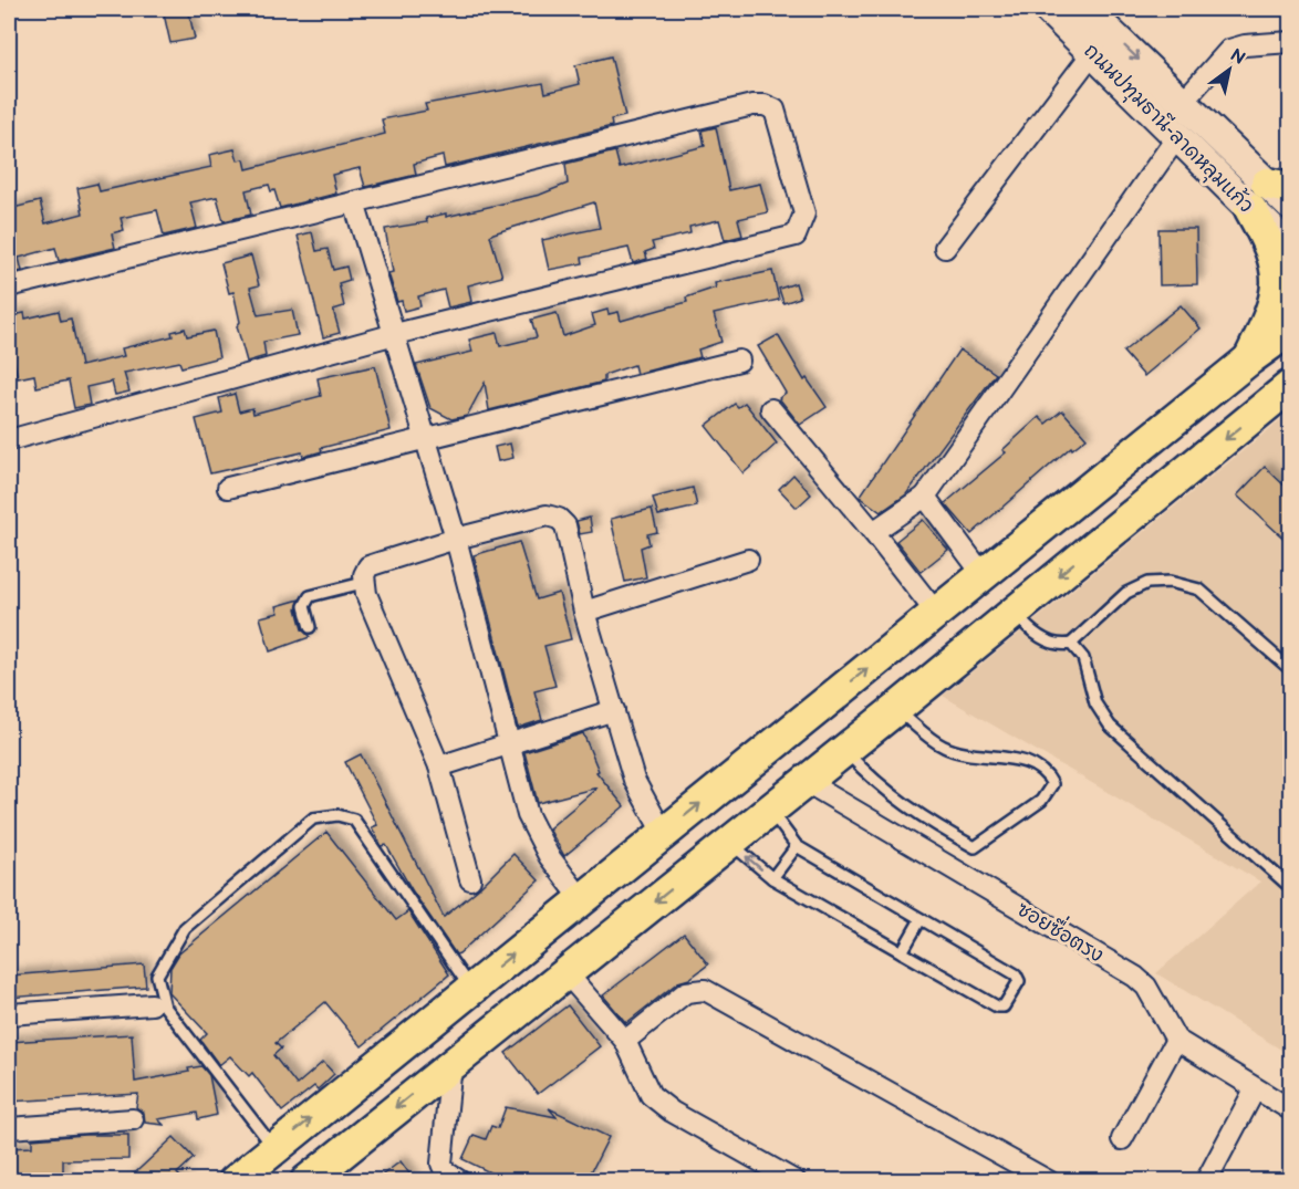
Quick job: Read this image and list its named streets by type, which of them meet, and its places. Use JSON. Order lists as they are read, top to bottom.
{
  "streets": {
    "main road": ["ถนนปทุมธานี-ลาดหลุมแก้ว"],
    "street": ["ซอยซื่อตรง"]
  },
  "north": "top right"
}
